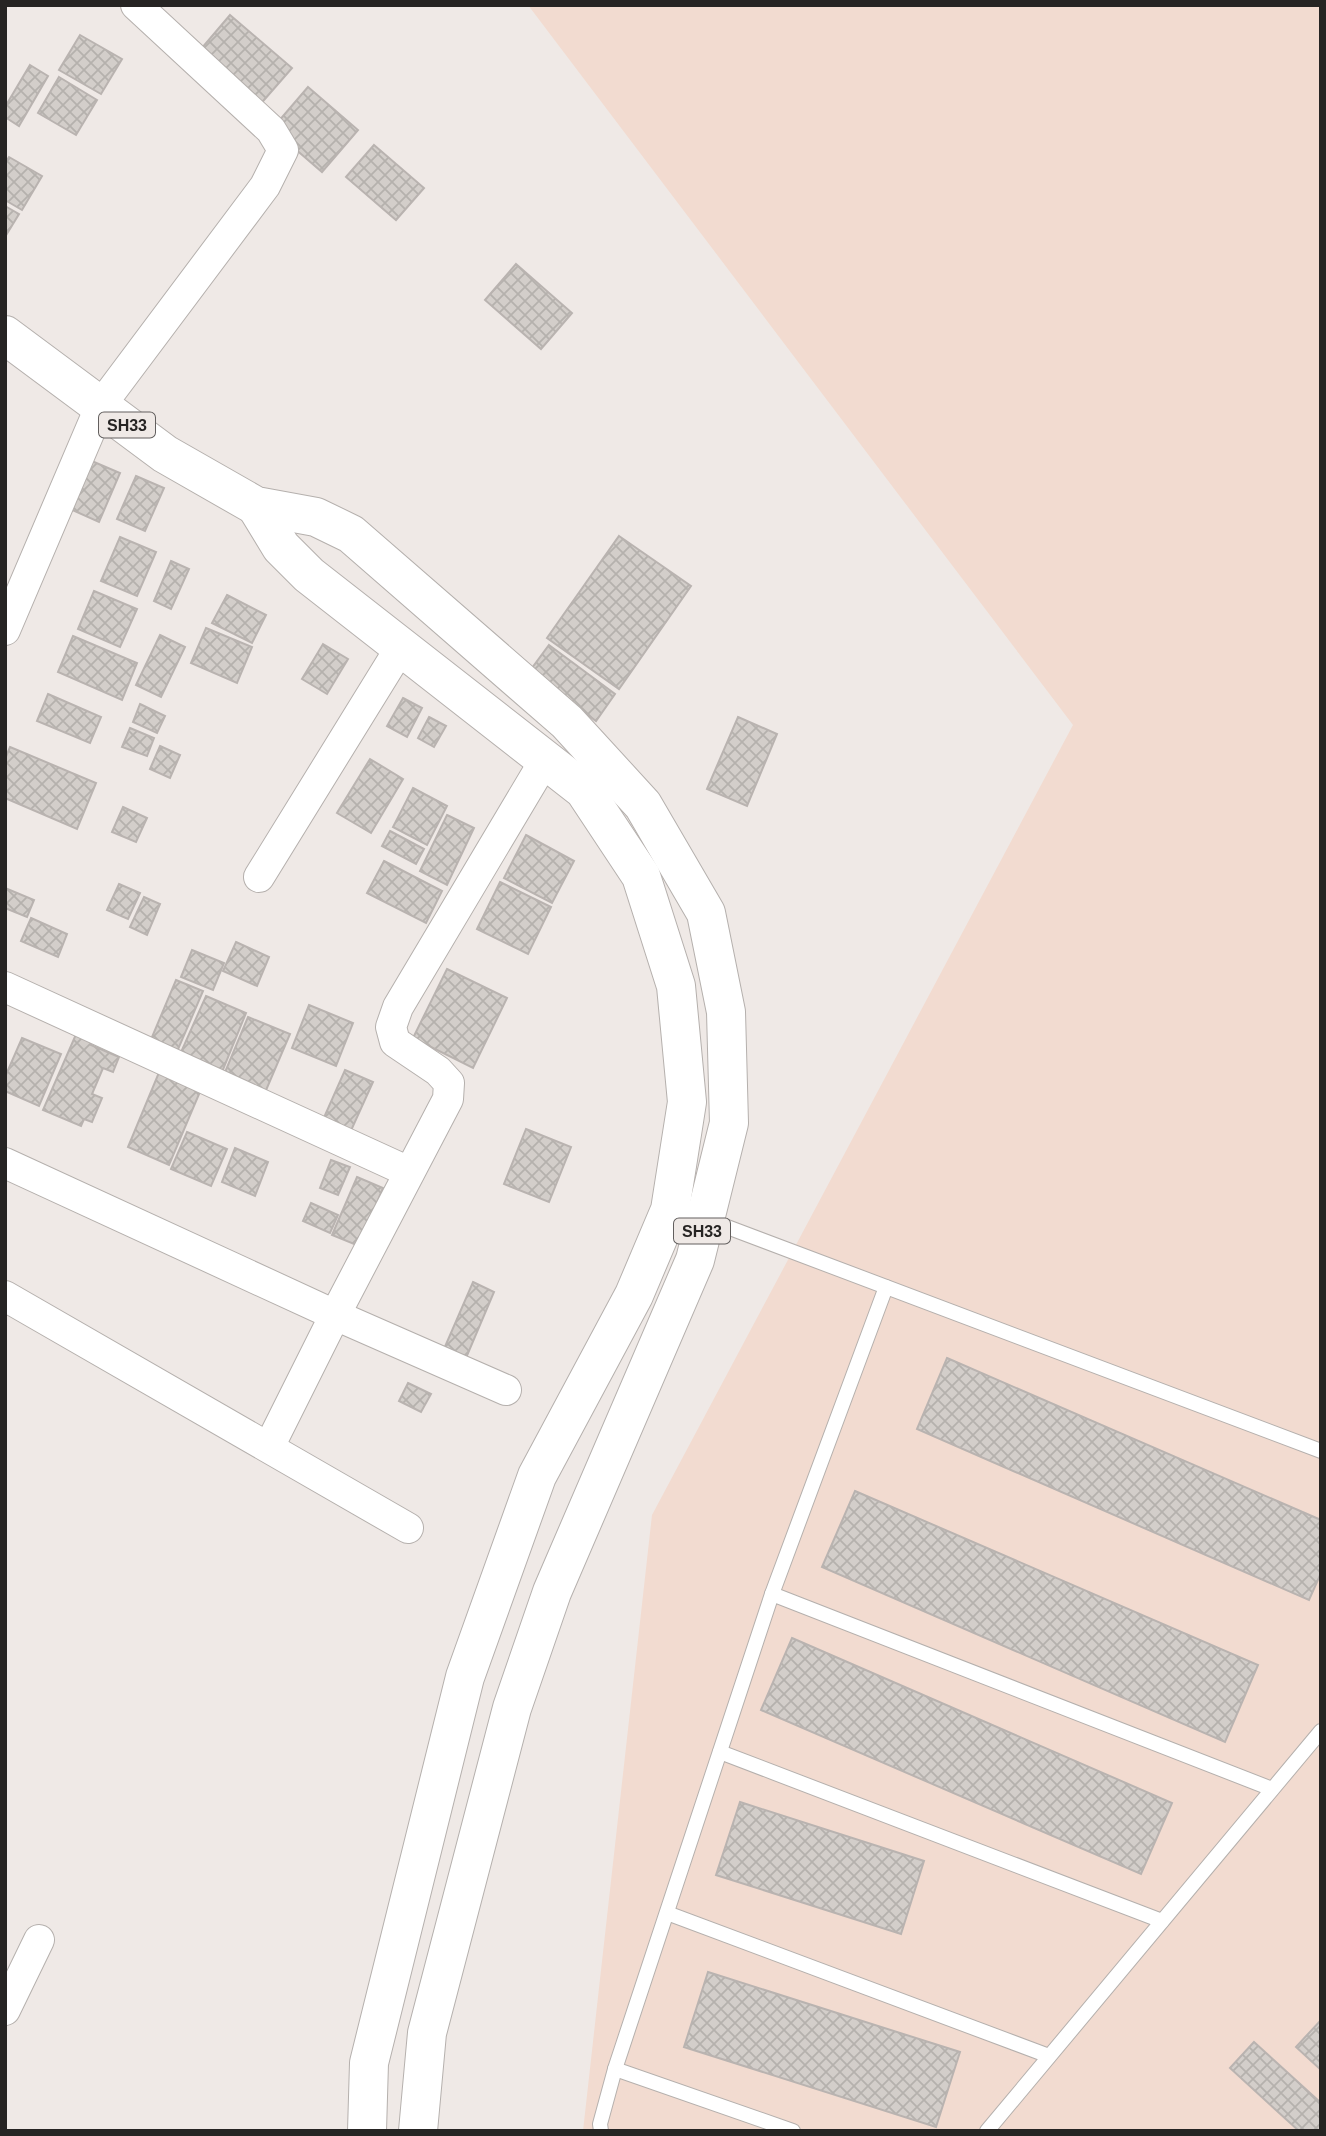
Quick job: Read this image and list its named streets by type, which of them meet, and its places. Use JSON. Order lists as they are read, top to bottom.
{
  "streets": {
    "main road": ["SH33"]
  }
}
